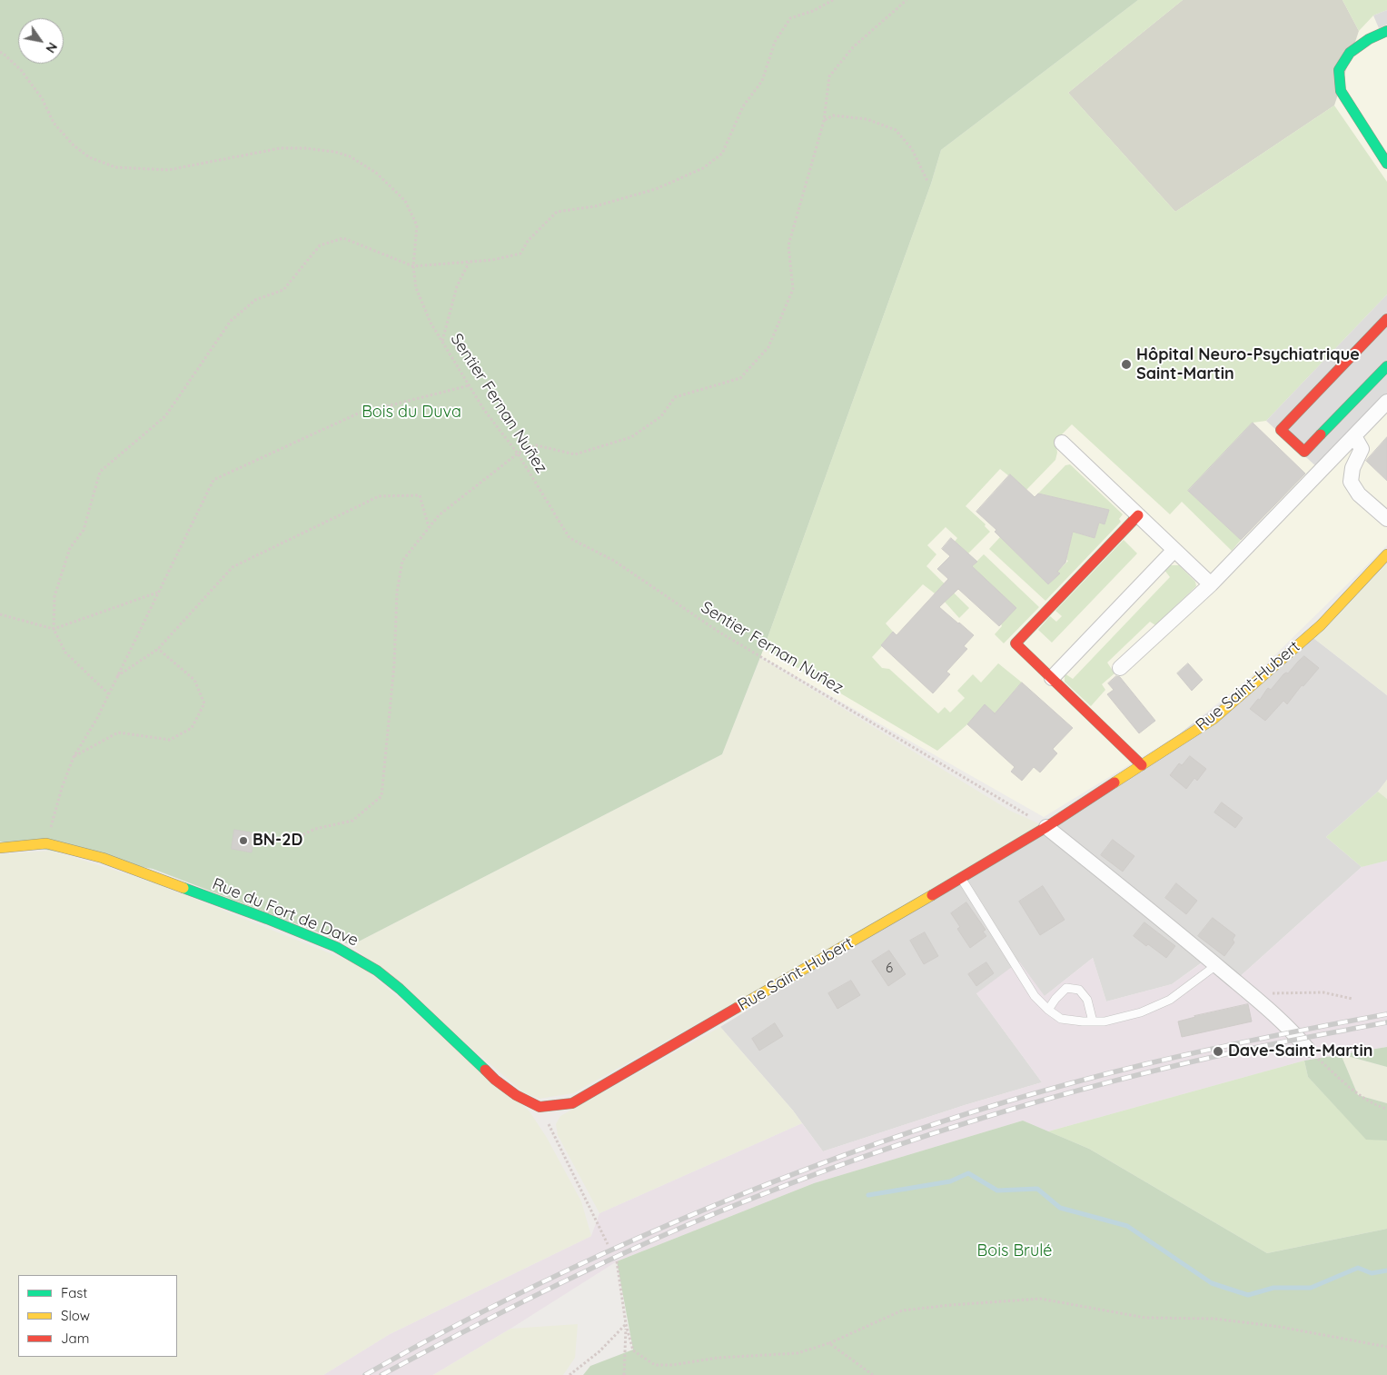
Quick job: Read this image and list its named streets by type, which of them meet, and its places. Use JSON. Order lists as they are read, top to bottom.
{
  "streets": {
    "street": ["Rue Saint-Hubert", "Rue du Fort de Dave"],
    "path": ["Sentier Fernan Nuñez"]
  },
  "crossings": [
    ["Sentier Fernan Nuñez", "Rue Saint-Hubert"],
    ["Rue Saint-Hubert", "Rue du Fort de Dave"]
  ],
  "parks": ["Bois du Duva", "Bois Brulé"],
  "places": ["Hôpital Neuro-Psychiatrique Saint-Martin", "BN-2D", "Dave-Saint-Martin"],
  "house_numbers": ["6"],
  "legend": ["Fast", "Slow", "Jam"],
  "north": "bottom right"
}
